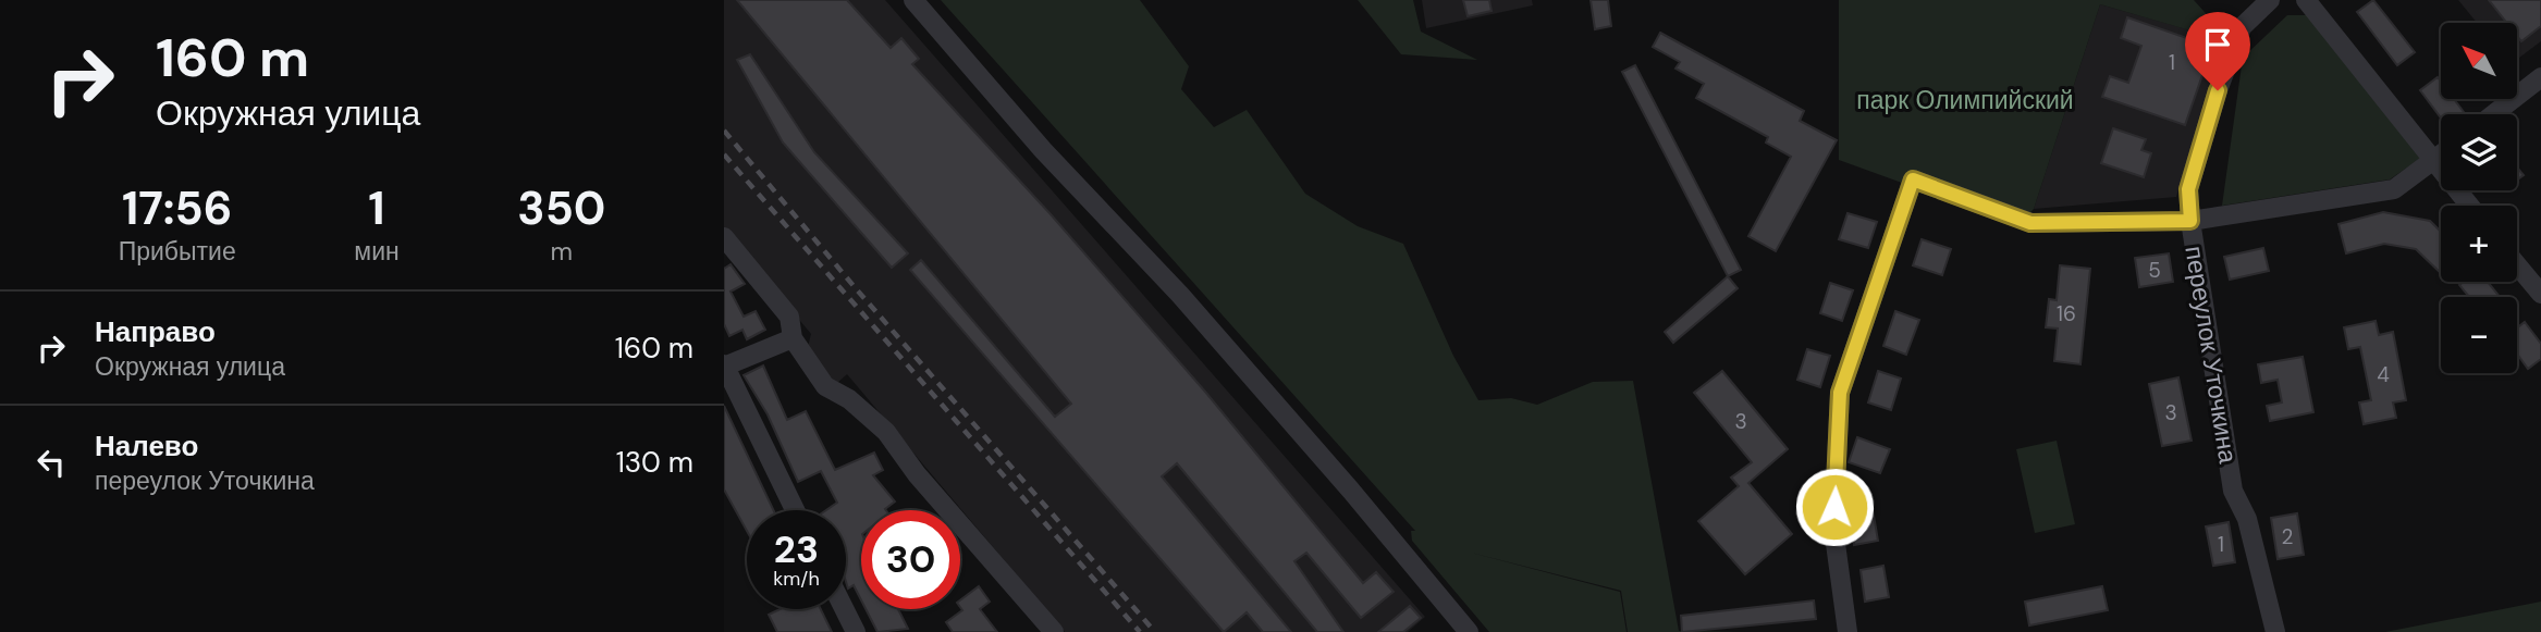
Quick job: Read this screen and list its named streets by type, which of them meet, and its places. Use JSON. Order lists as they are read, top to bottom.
{
  "streets": {
    "street": ["переулок Уточкина"]
  },
  "parks": ["парк Олимпийский"],
  "house_numbers": [
    "1",
    "5",
    "16",
    "4",
    "3",
    "3",
    "2",
    "1"
  ],
  "north": "top left",
  "page": {
    "turn": ["160 m", "Окружная улица"],
    "map_buttons": ["+", "−"],
    "eta": [
      "17:56",
      "Прибытие",
      "1",
      "мин",
      "350",
      "m"
    ],
    "list": [
      {
        "name": "Направо",
        "note": "Окружная улица",
        "value": "160 m"
      },
      {
        "name": "Налево",
        "note": "переулок Уточкина",
        "value": "130 m"
      }
    ],
    "speed": "23 km/h",
    "limit": "30"
  }
}
